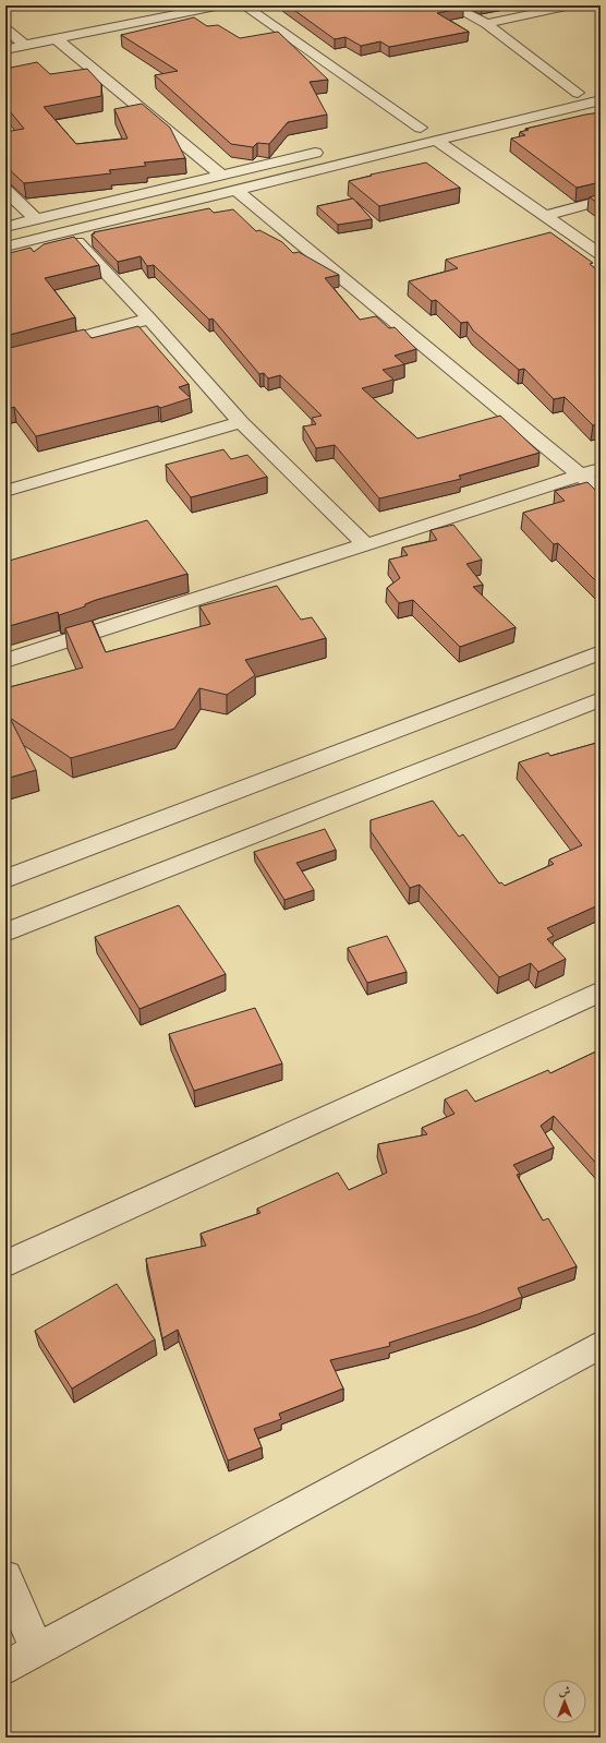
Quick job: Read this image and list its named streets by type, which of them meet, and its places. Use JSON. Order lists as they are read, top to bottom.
{
  "north": "top"
}
